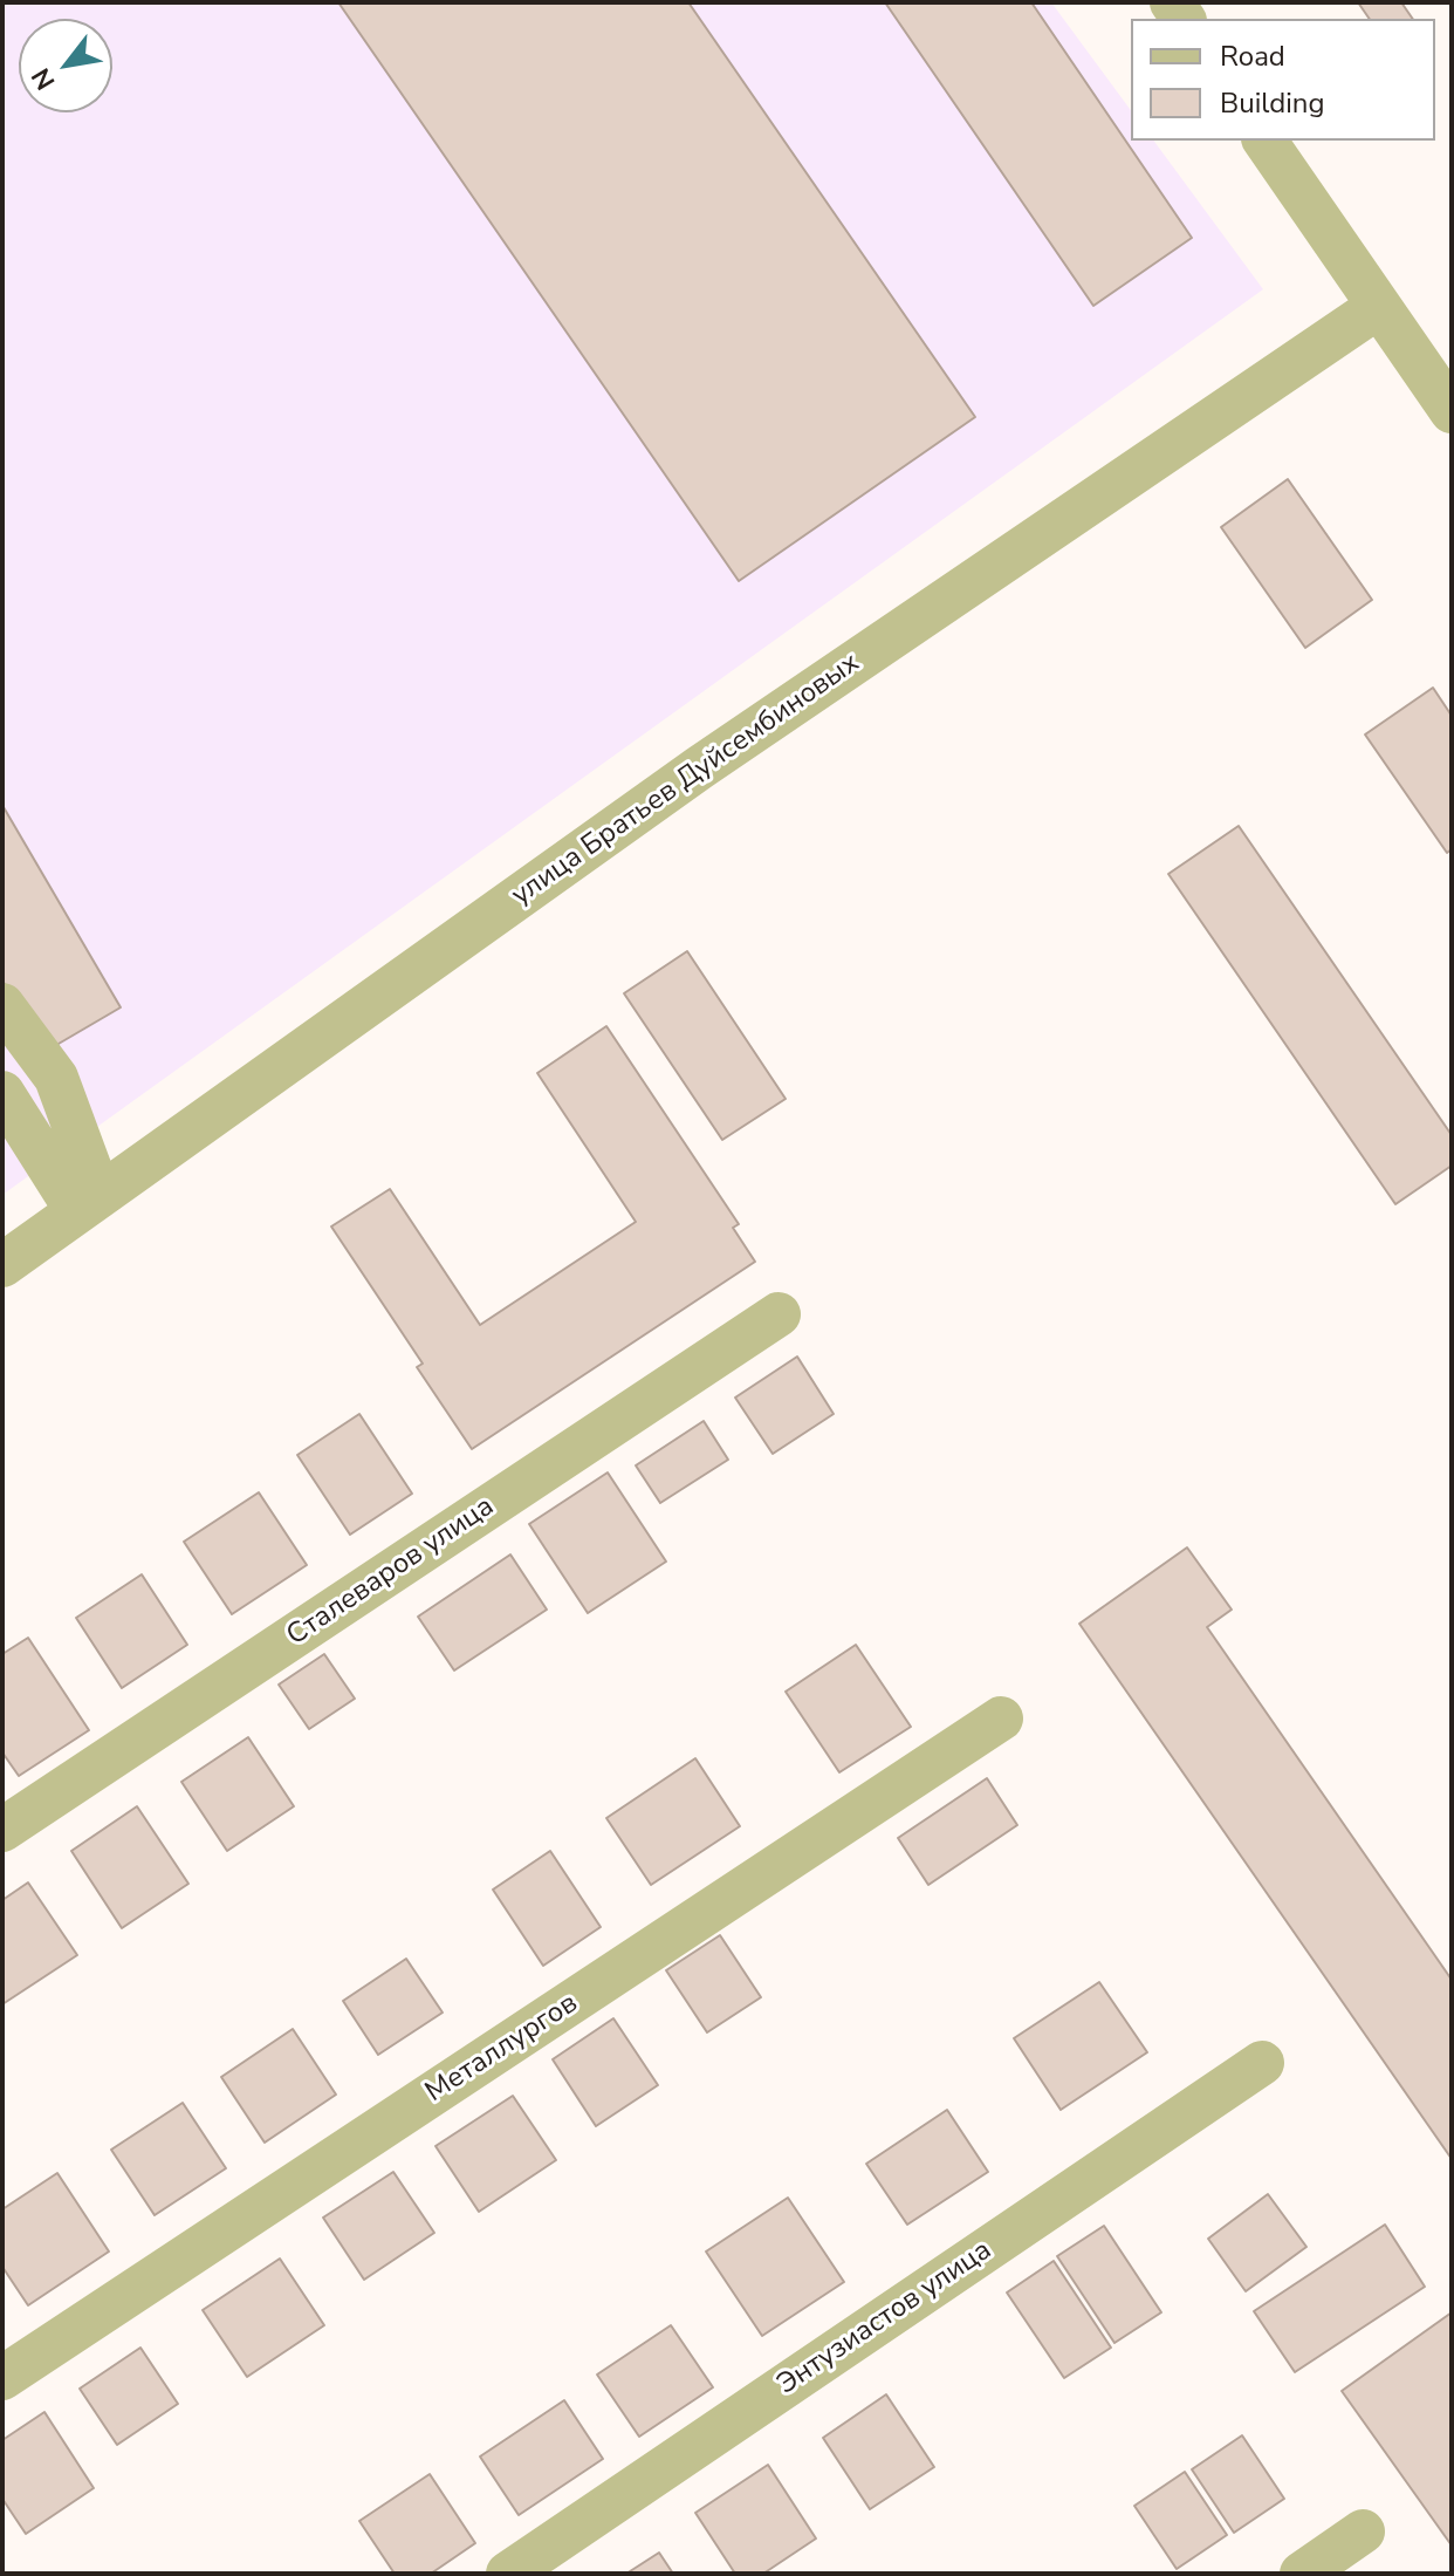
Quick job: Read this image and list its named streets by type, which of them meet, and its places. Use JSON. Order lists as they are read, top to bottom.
{
  "streets": {
    "street": [
      "улица Братьев Дуйсембиновых",
      "Сталеваров улица",
      "Металлургов",
      "Энтузиастов улица"
    ]
  },
  "legend": ["Road", "Building"],
  "north": "bottom left"
}
